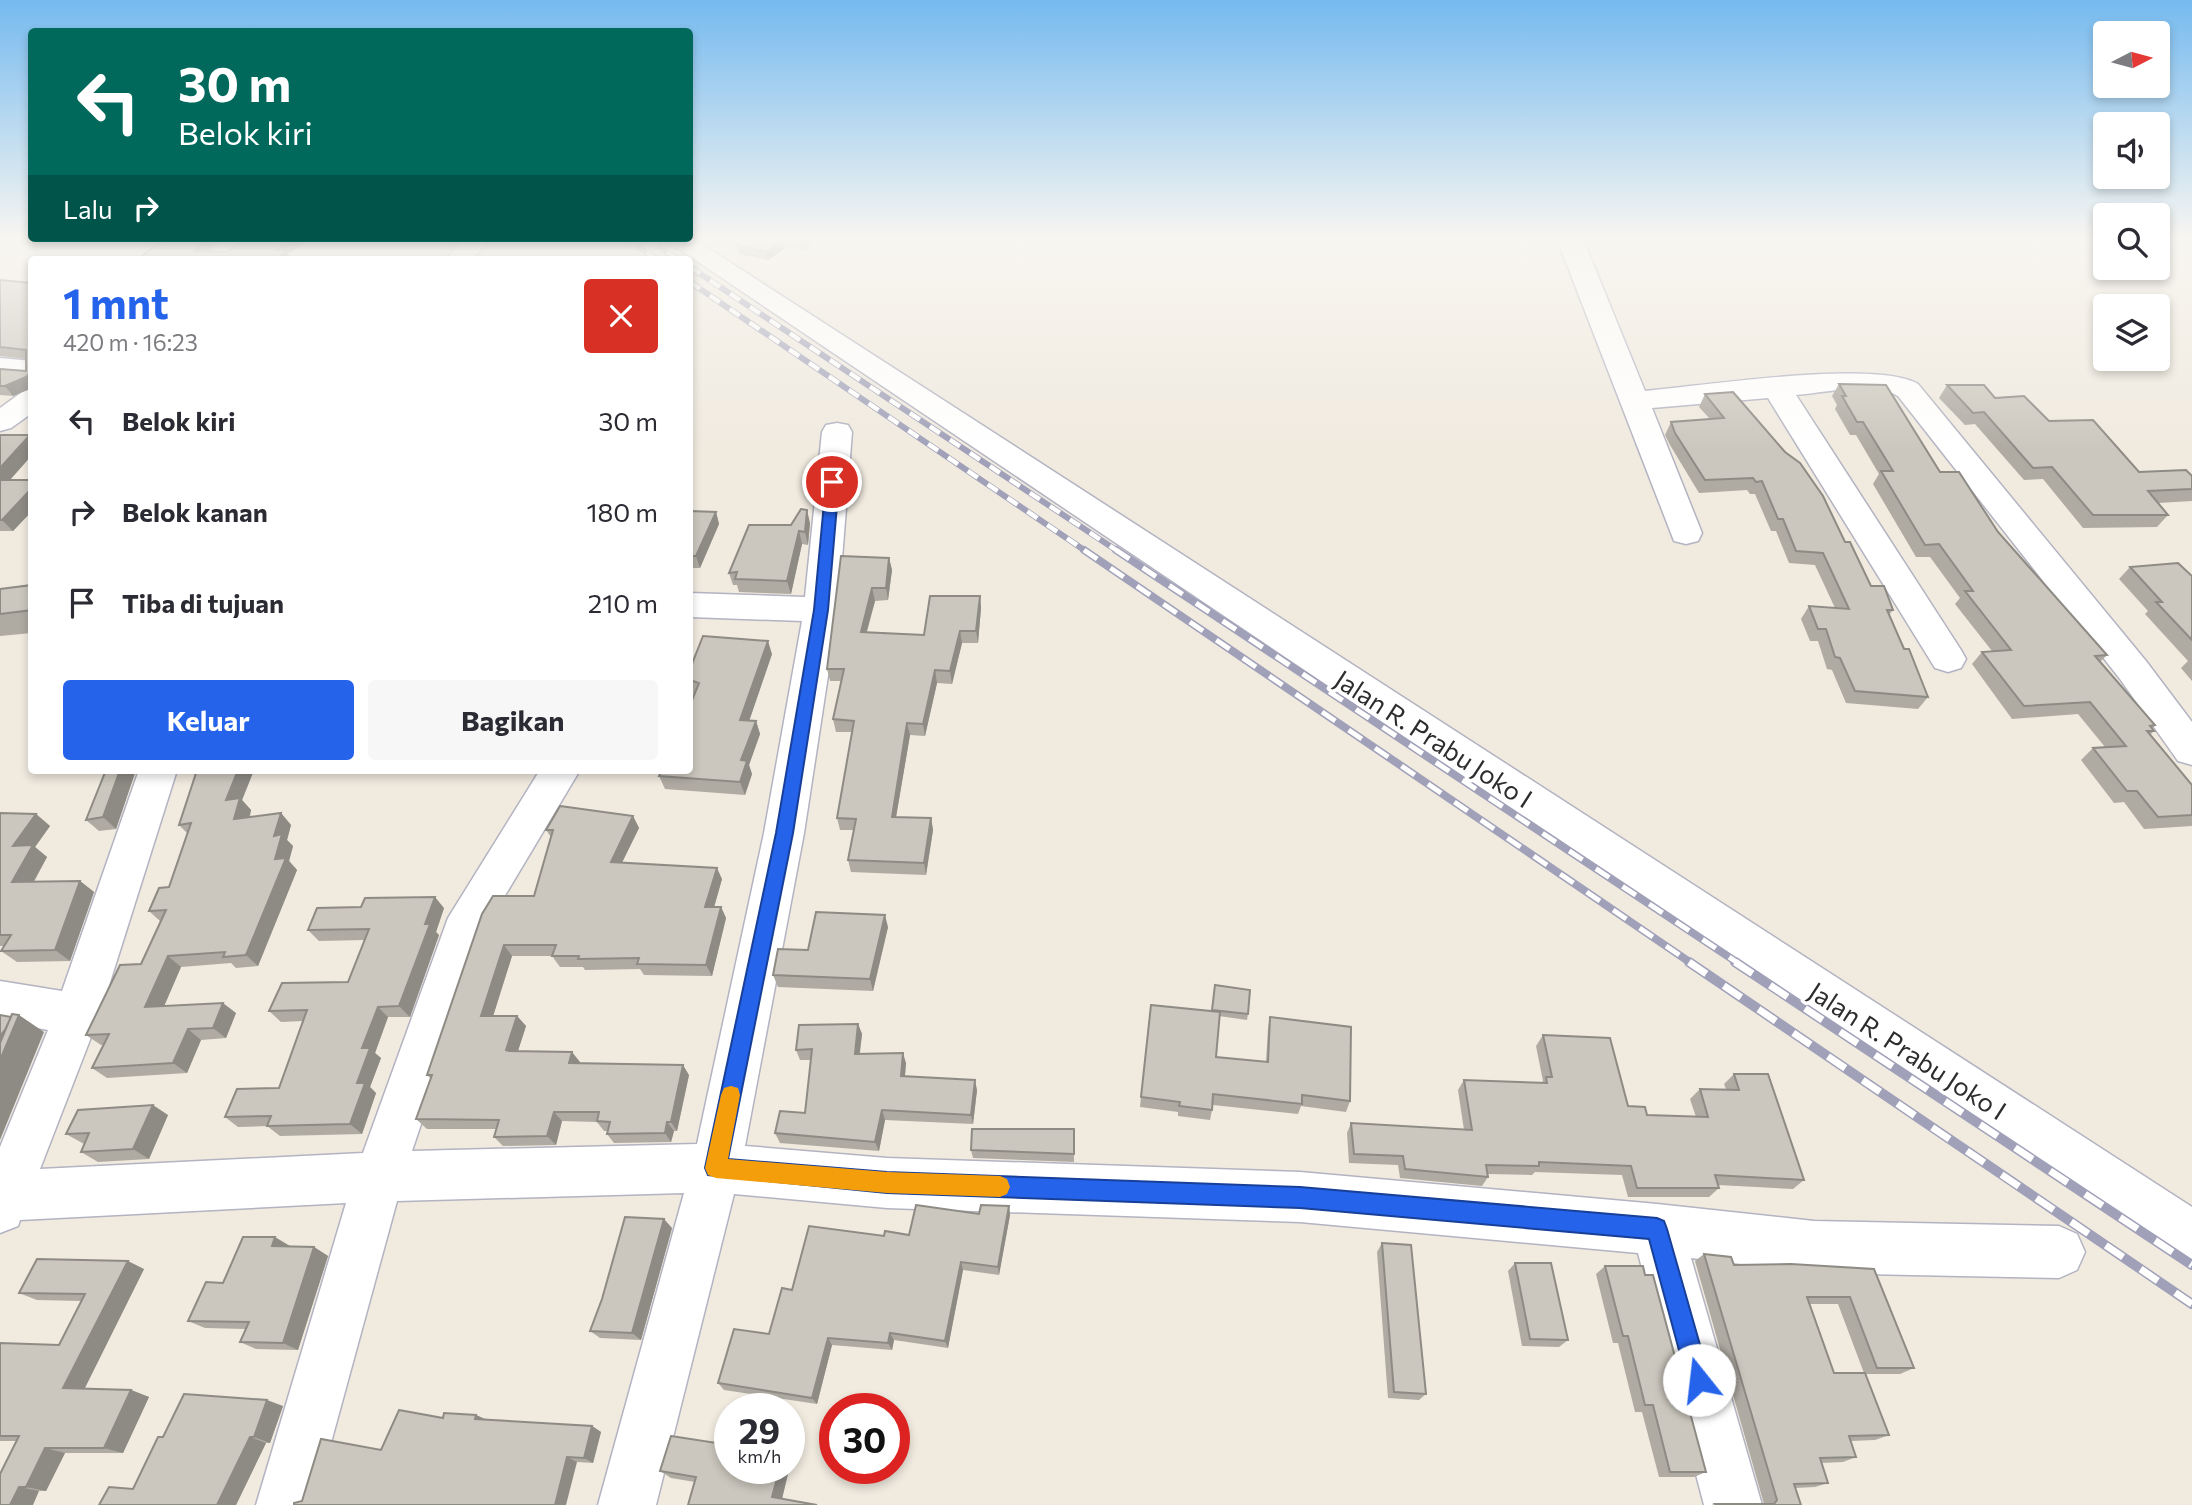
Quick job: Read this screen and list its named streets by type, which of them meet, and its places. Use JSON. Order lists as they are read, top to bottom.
{
  "streets": {
    "street": ["Jalan R. Prabu Joko I"]
  },
  "north": "right",
  "page": {
    "turn": ["30 m", "Belok kiri"],
    "then": "Lalu",
    "heading": ["1 mnt", "420 m · 16:23"],
    "list": [
      {
        "name": "Belok kiri",
        "value": "30 m"
      },
      {
        "name": "Belok kanan",
        "value": "180 m"
      },
      {
        "name": "Tiba di tujuan",
        "value": "210 m"
      }
    ],
    "buttons": ["Keluar", "Bagikan"],
    "speed": "29 km/h",
    "limit": "30"
  }
}
